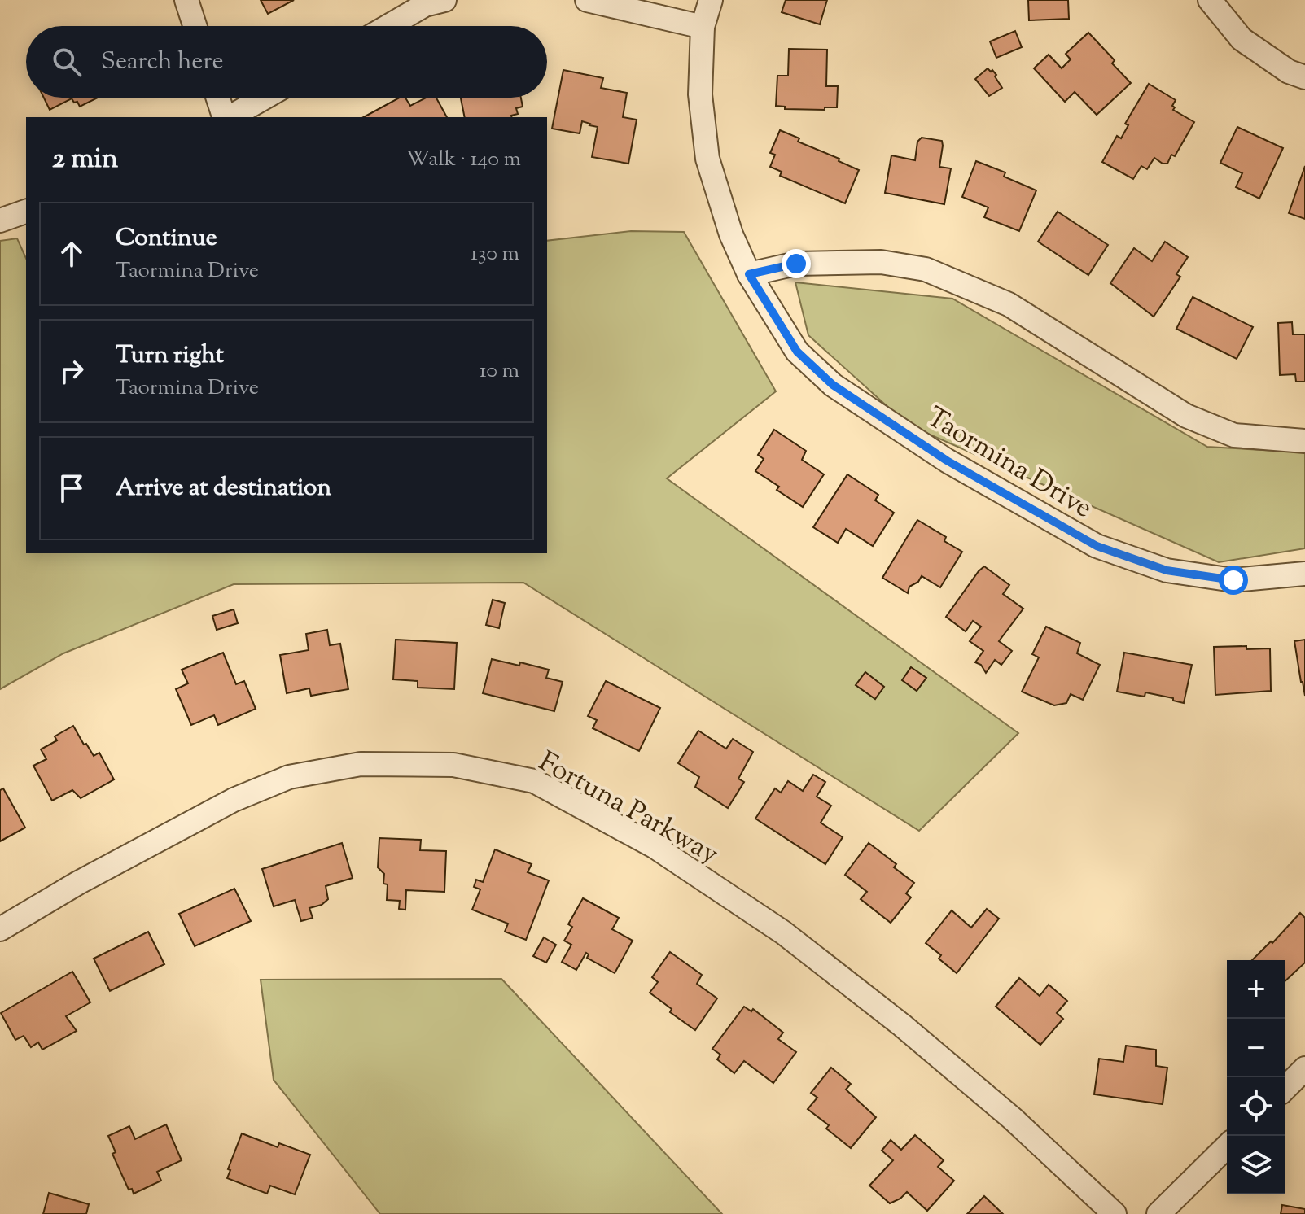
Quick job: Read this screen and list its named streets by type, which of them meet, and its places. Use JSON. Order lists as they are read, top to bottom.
{
  "streets": {
    "street": ["Taormina Drive", "Fortuna Parkway"]
  },
  "page": {
    "search": "Search here",
    "heading": ["2 min", "Walk · 140 m"],
    "list": [
      ["Continue", "Taormina Drive", "130 m"],
      ["Turn right", "Taormina Drive", "10 m"],
      "Arrive at destination"
    ],
    "map_buttons": ["+", "−"]
  }
}
